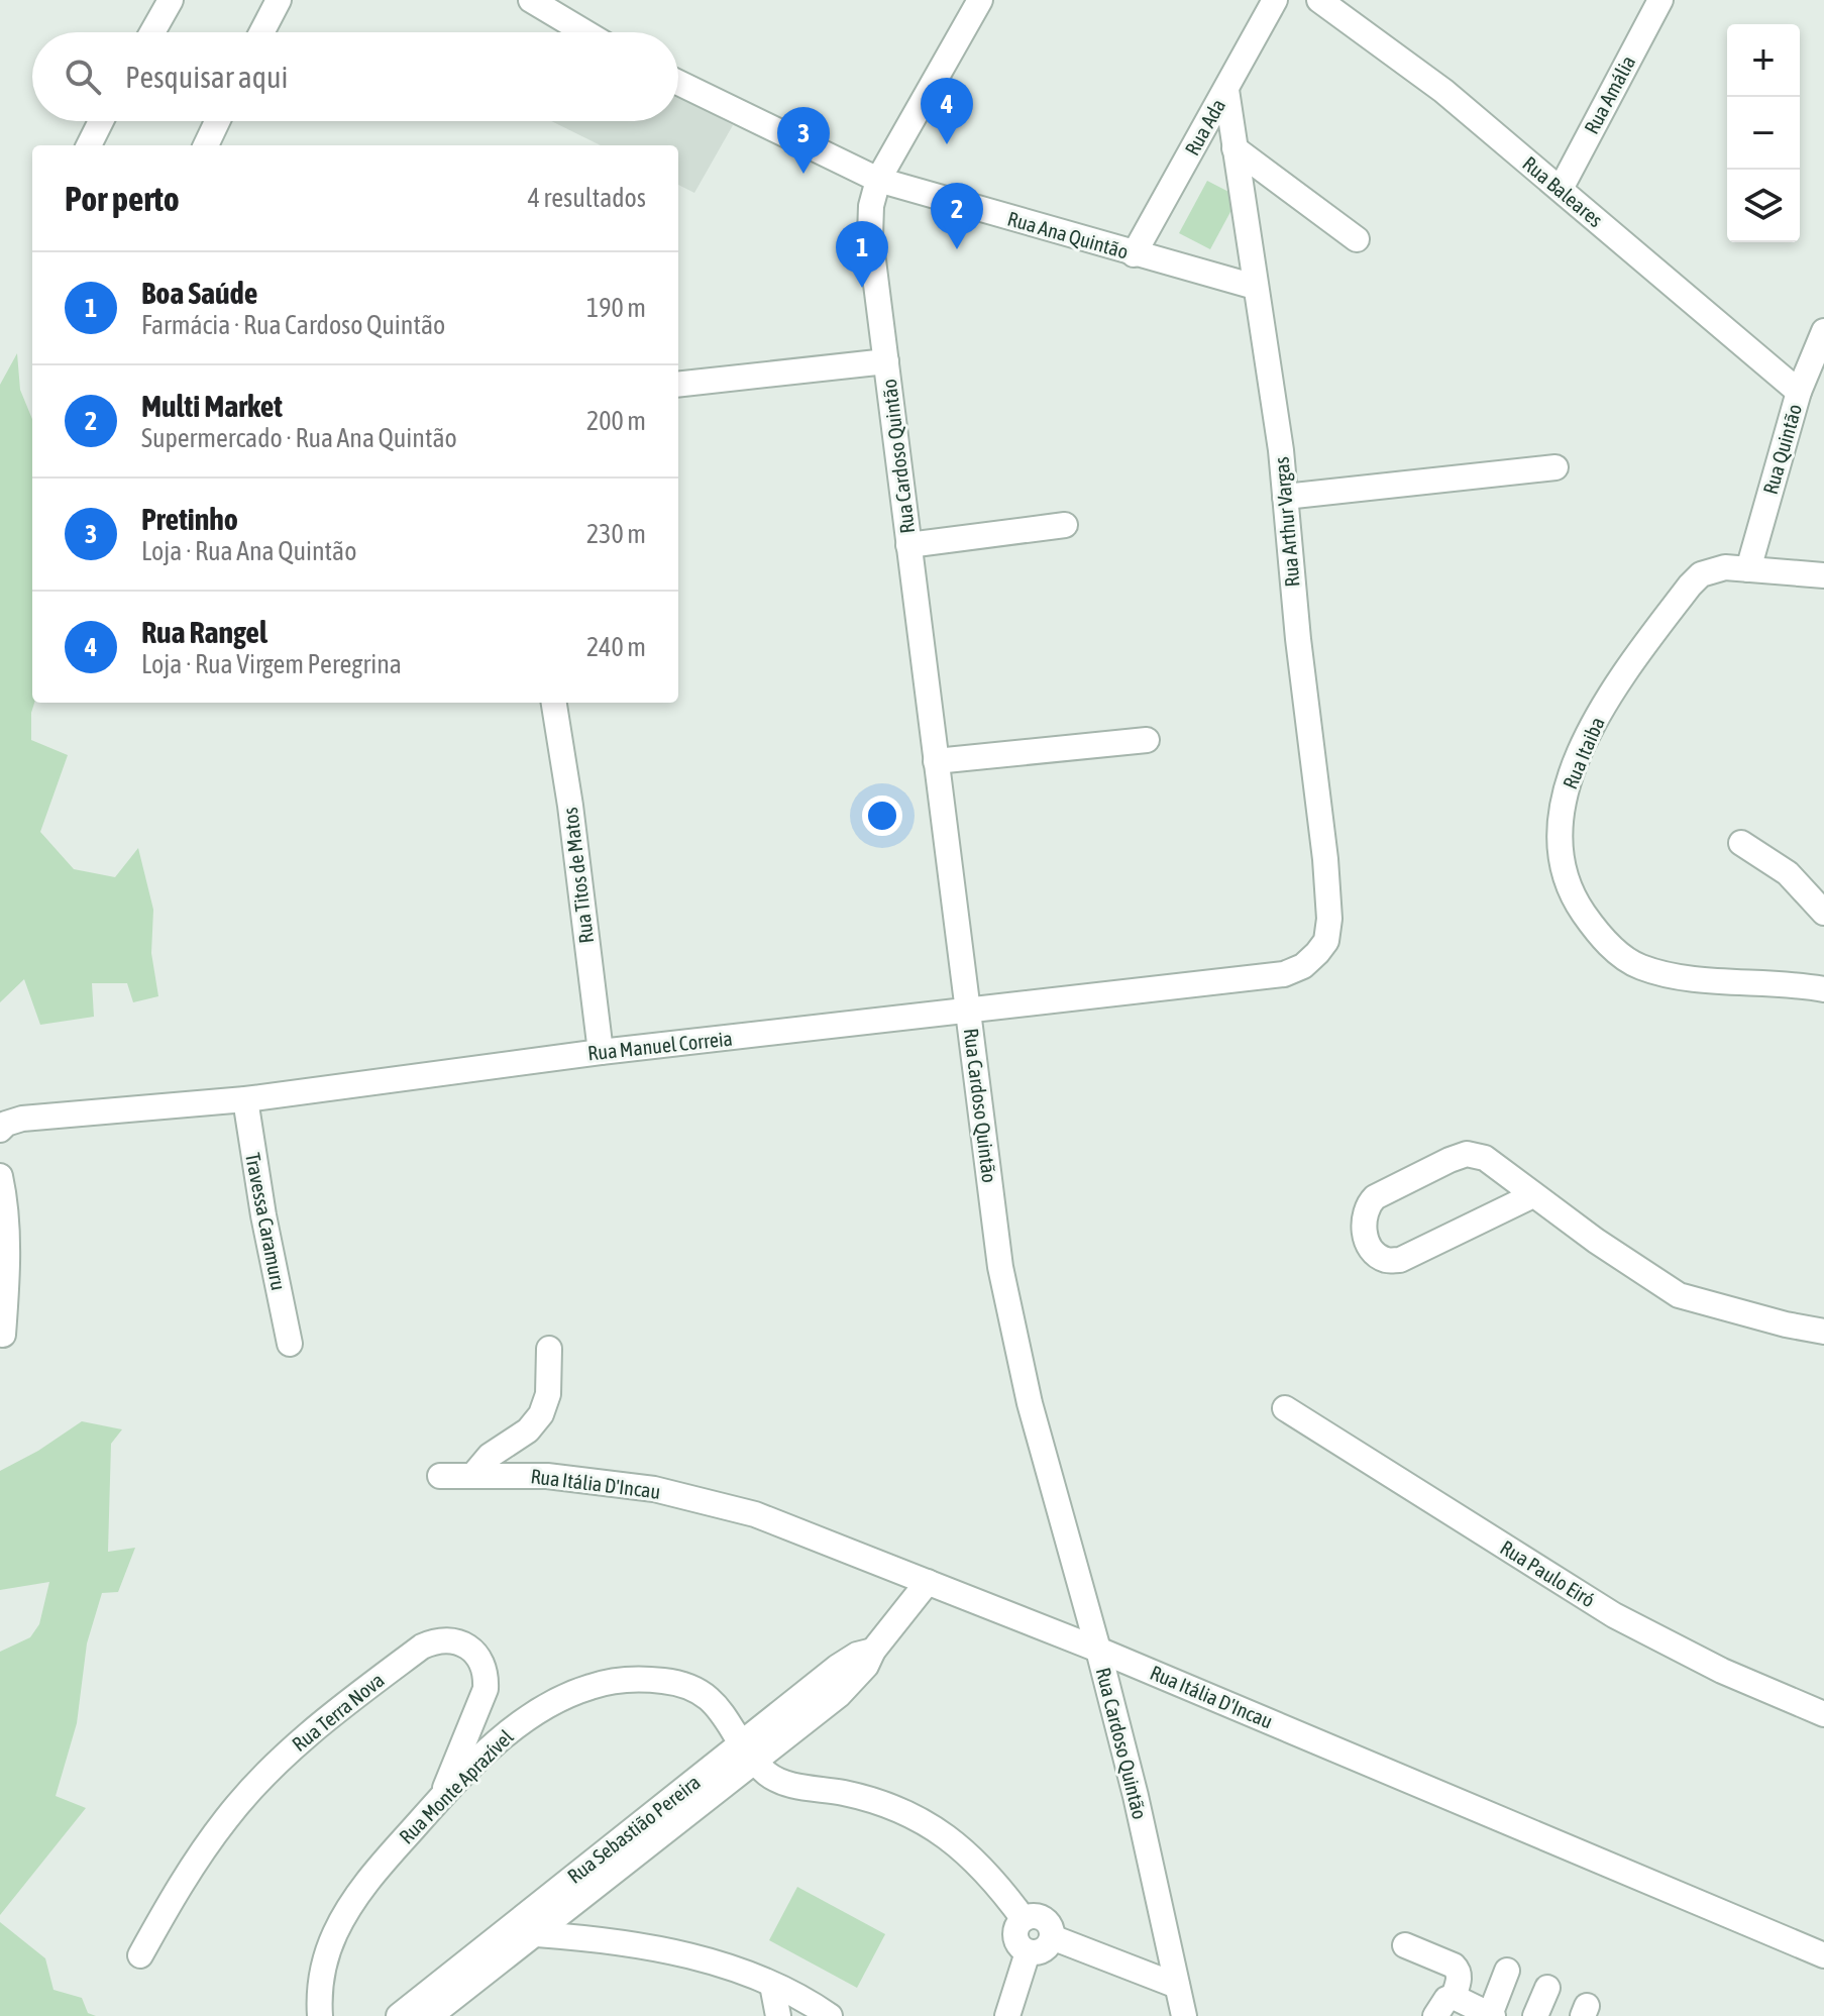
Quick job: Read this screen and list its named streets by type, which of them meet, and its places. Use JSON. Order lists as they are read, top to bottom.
{
  "streets": {
    "street": [
      "Rua Amália",
      "Rua Ada",
      "Rua Baleares",
      "Rua Ana Quintão",
      "Rua Quintão",
      "Rua Cardoso Quintão",
      "Rua Arthur Vargas",
      "Rua Itaiba",
      "Rua Titos de Matos",
      "Rua Manuel Correia",
      "Travessa Caramuru",
      "Rua Itália D'Incau",
      "Rua Paulo Eiró",
      "Rua Terra Nova",
      "Rua Monte Aprazível",
      "Rua Sebastião Pereira"
    ]
  },
  "crossings": [
    ["Rua Amália", "Rua Baleares"],
    ["Rua Ada", "Rua Ana Quintão"],
    ["Rua Ada", "Rua Arthur Vargas"],
    ["Rua Baleares", "Rua Quintão"],
    ["Rua Ana Quintão", "Rua Cardoso Quintão"],
    ["Rua Ana Quintão", "Rua Arthur Vargas"],
    ["Rua Quintão", "Rua Itaiba"],
    ["Rua Cardoso Quintão", "Rua Manuel Correia"],
    ["Rua Cardoso Quintão", "Rua Itália D'Incau"],
    ["Rua Arthur Vargas", "Rua Manuel Correia"],
    ["Rua Titos de Matos", "Rua Manuel Correia"],
    ["Rua Manuel Correia", "Travessa Caramuru"],
    ["Rua Itália D'Incau", "Rua Sebastião Pereira"],
    ["Rua Terra Nova", "Rua Monte Aprazível"],
    ["Rua Monte Aprazível", "Rua Sebastião Pereira"]
  ],
  "page": {
    "map_buttons": ["+", "−"],
    "search": "Pesquisar aqui",
    "pins": [
      "4",
      "3",
      "2",
      "1"
    ],
    "heading": ["Por perto", "4 resultados"],
    "list": [
      {
        "mark": "1",
        "name": "Boa Saúde",
        "note": "Farmácia · Rua Cardoso Quintão",
        "value": "190 m"
      },
      {
        "mark": "2",
        "name": "Multi Market",
        "note": "Supermercado · Rua Ana Quintão",
        "value": "200 m"
      },
      {
        "mark": "3",
        "name": "Pretinho",
        "note": "Loja · Rua Ana Quintão",
        "value": "230 m"
      },
      {
        "mark": "4",
        "name": "Rua Rangel",
        "note": "Loja · Rua Virgem Peregrina",
        "value": "240 m"
      }
    ]
  }
}
